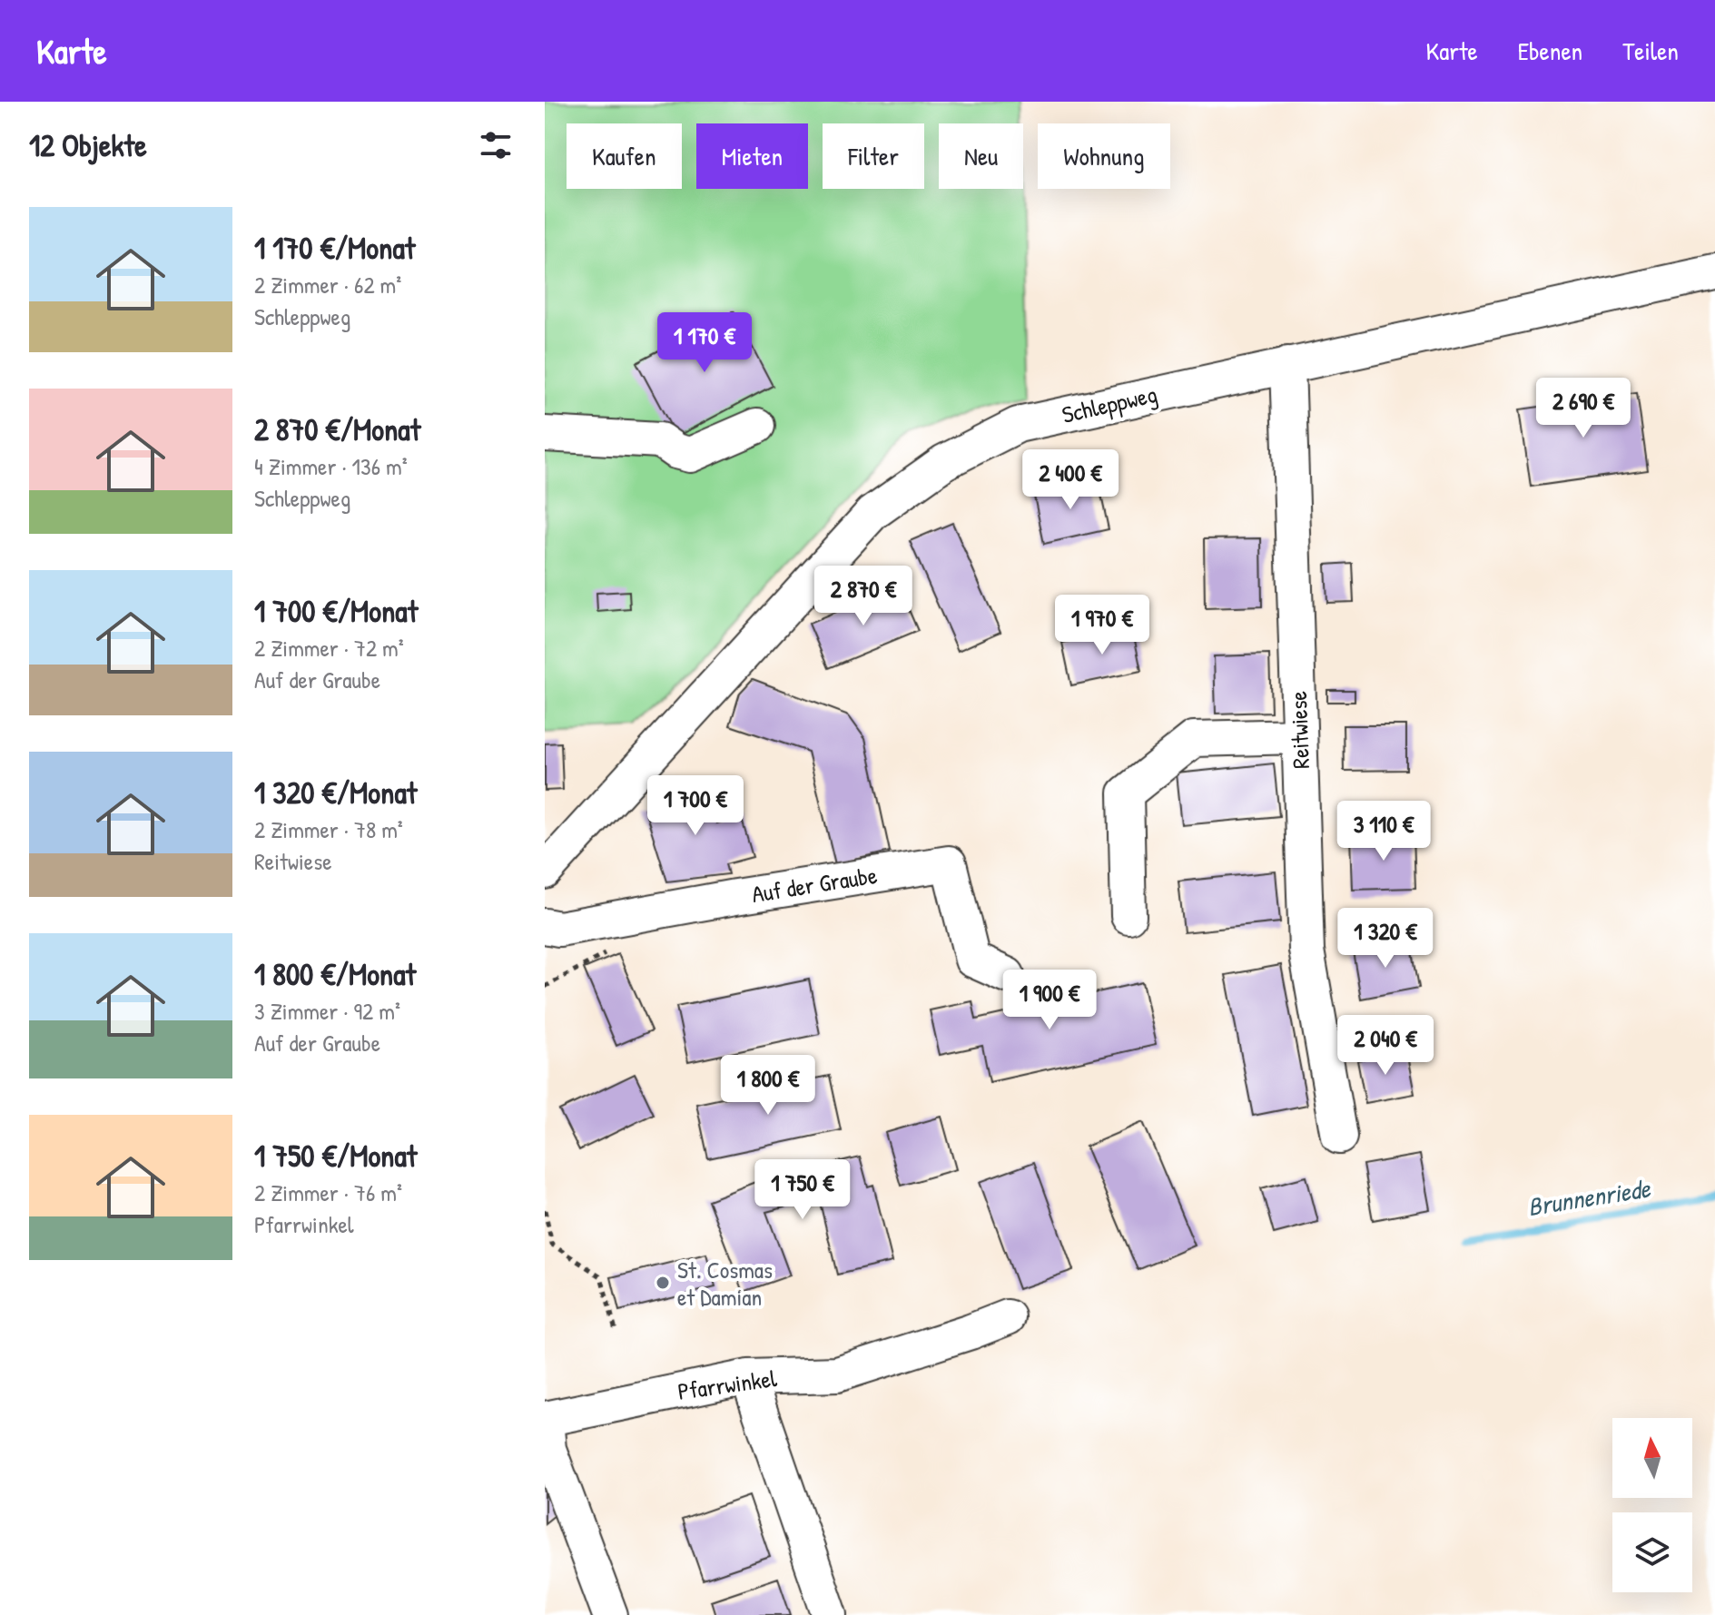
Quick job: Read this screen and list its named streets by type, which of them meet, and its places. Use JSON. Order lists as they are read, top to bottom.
{
  "streets": {
    "street": [
      "Schleppweg",
      "Reitwiese",
      "Auf der Graube",
      "Pfarrwinkel"
    ]
  },
  "crossings": [
    ["Schleppweg", "Reitwiese"]
  ],
  "water": ["Brunnenriede"],
  "places": ["St. Cosmas et Damian"],
  "north": "top",
  "page": {
    "header": "Karte",
    "nav": ["Karte", "Ebenen", "Teilen"],
    "heading": "12 Objekte",
    "chip": [
      "Kaufen",
      "Mieten",
      "Filter",
      "Neu",
      "Wohnung"
    ],
    "list": [
      {
        "name": "1 170 €/Monat",
        "note": "2 Zimmer · 62 m² · Schleppweg"
      },
      {
        "name": "2 870 €/Monat",
        "note": "4 Zimmer · 136 m² · Schleppweg"
      },
      {
        "name": "1 700 €/Monat",
        "note": "2 Zimmer · 72 m² · Auf der Graube"
      },
      {
        "name": "1 320 €/Monat",
        "note": "2 Zimmer · 78 m² · Reitwiese"
      },
      {
        "name": "1 800 €/Monat",
        "note": "3 Zimmer · 92 m² · Auf der Graube"
      },
      {
        "name": "1 750 €/Monat",
        "note": "2 Zimmer · 76 m² · Pfarrwinkel"
      }
    ],
    "price": [
      "1 170 €",
      "2 690 €",
      "2 400 €",
      "2 870 €",
      "1 970 €",
      "1 700 €",
      "3 110 €",
      "1 320 €",
      "1 900 €",
      "2 040 €",
      "1 800 €",
      "1 750 €"
    ]
  }
}
